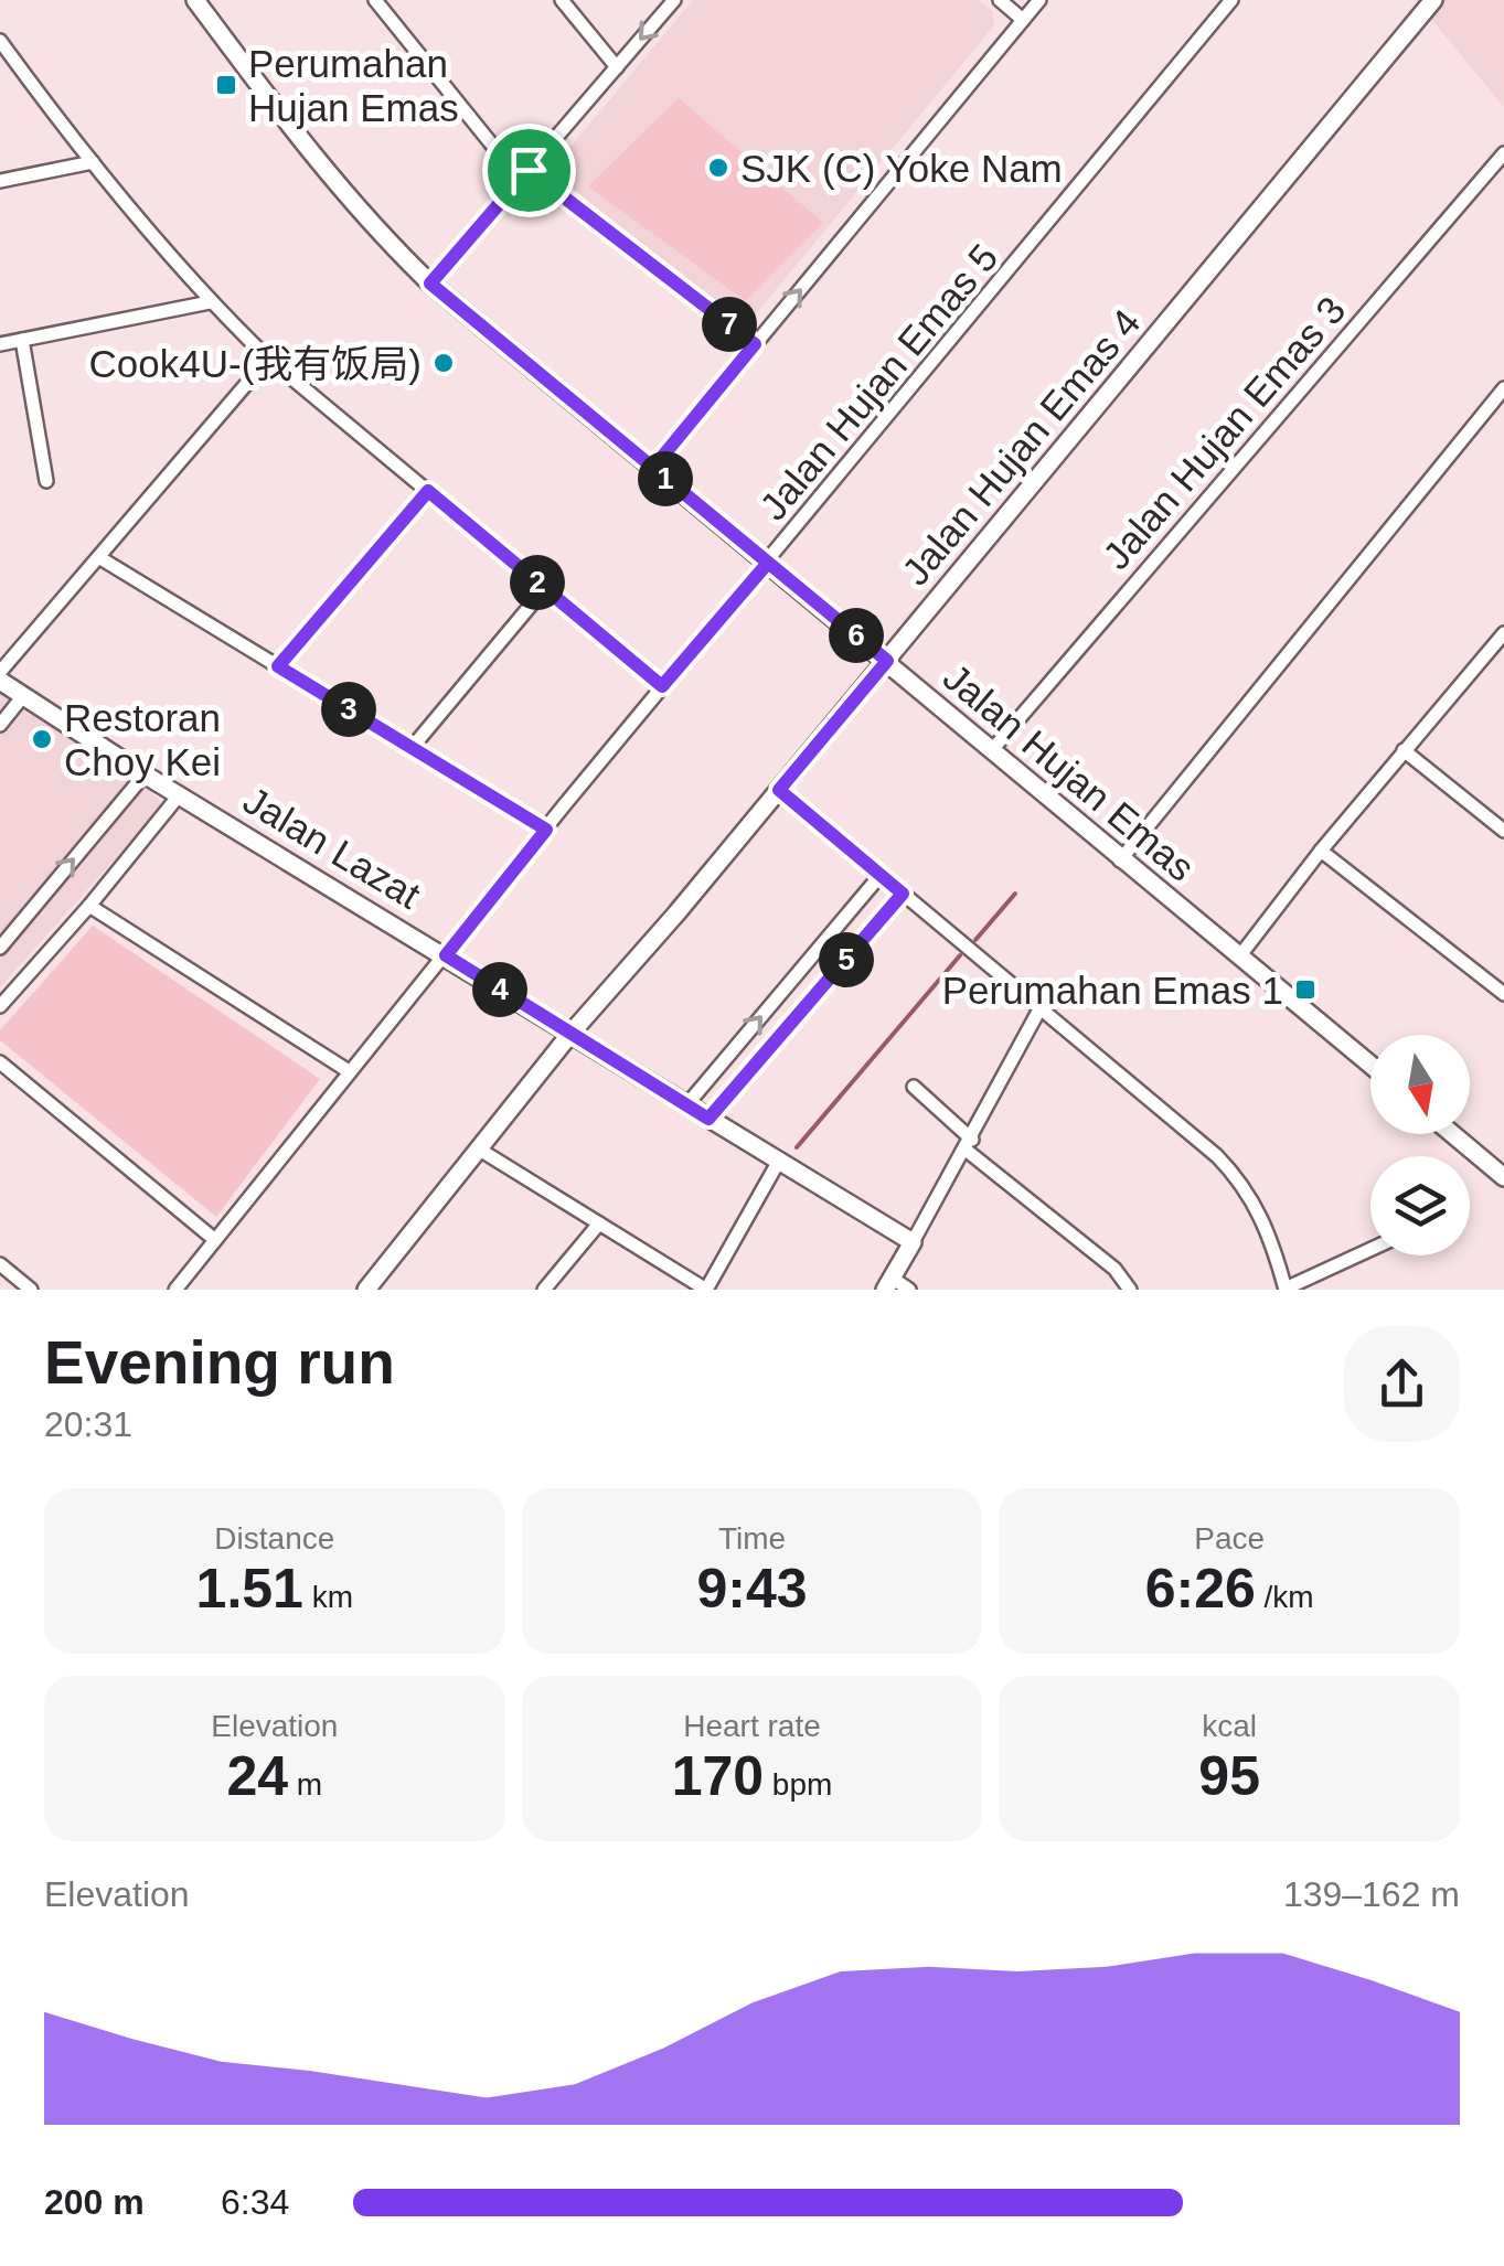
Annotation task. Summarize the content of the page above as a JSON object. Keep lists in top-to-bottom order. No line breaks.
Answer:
{"streets":{"street":["Jalan Hujan Emas 5","Jalan Hujan Emas 3","Jalan Hujan Emas 4","Jalan Hujan Emas","Jalan Lazat"]},"crossings":[["Jalan Hujan Emas 5","Jalan Hujan Emas"],["Jalan Hujan Emas 5","Jalan Lazat"],["Jalan Hujan Emas 3","Jalan Hujan Emas"],["Jalan Hujan Emas 4","Jalan Hujan Emas"],["Jalan Hujan Emas 4","Jalan Lazat"]],"places":{"transit":["Perumahan Hujan Emas","Perumahan Emas 1"],"other":["SJK (C) Yoke Nam","Cook4U-(我有饭局)","Restoran Choy Kei"]},"north":"bottom","page":{"pins":["7","1","2","6","3","5","4"],"heading":["Evening run","20:31"],"stats":[["Distance","1.51 km"],["Time","9:43"],["Pace","6:26 /km"],["Elevation","24 m"],["Heart rate","170 bpm"],["kcal","95"]],"chart":["Elevation","139–162 m"],"list":[{"name":"200 m","note":"6:34"}]}}
